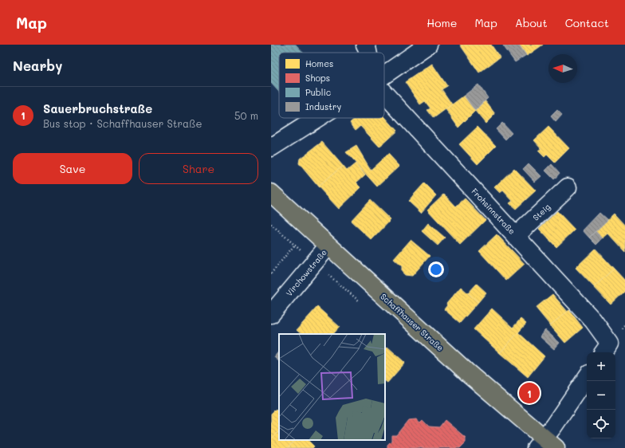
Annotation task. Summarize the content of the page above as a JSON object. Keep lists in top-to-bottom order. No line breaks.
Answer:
{"streets":{"main road":["Schaffhauser Straße"],"street":["Frohsinnstraße","Steig","Virchowstraße"]},"crossings":[["Frohsinnstraße","Steig"],["Virchowstraße","Schaffhauser Straße"]],"legend":["Homes","Shops","Public","Industry"],"north":"left","page":{"header":"Map","nav":["Home","Map","About","Contact"],"heading":"Nearby","list":[{"mark":"1","name":"Sauerbruchstraße","note":"Bus stop · Schaffhauser Straße","value":"50 m"}],"buttons":["Save","Share"],"map_buttons":["+","−"],"pins":"1"}}
